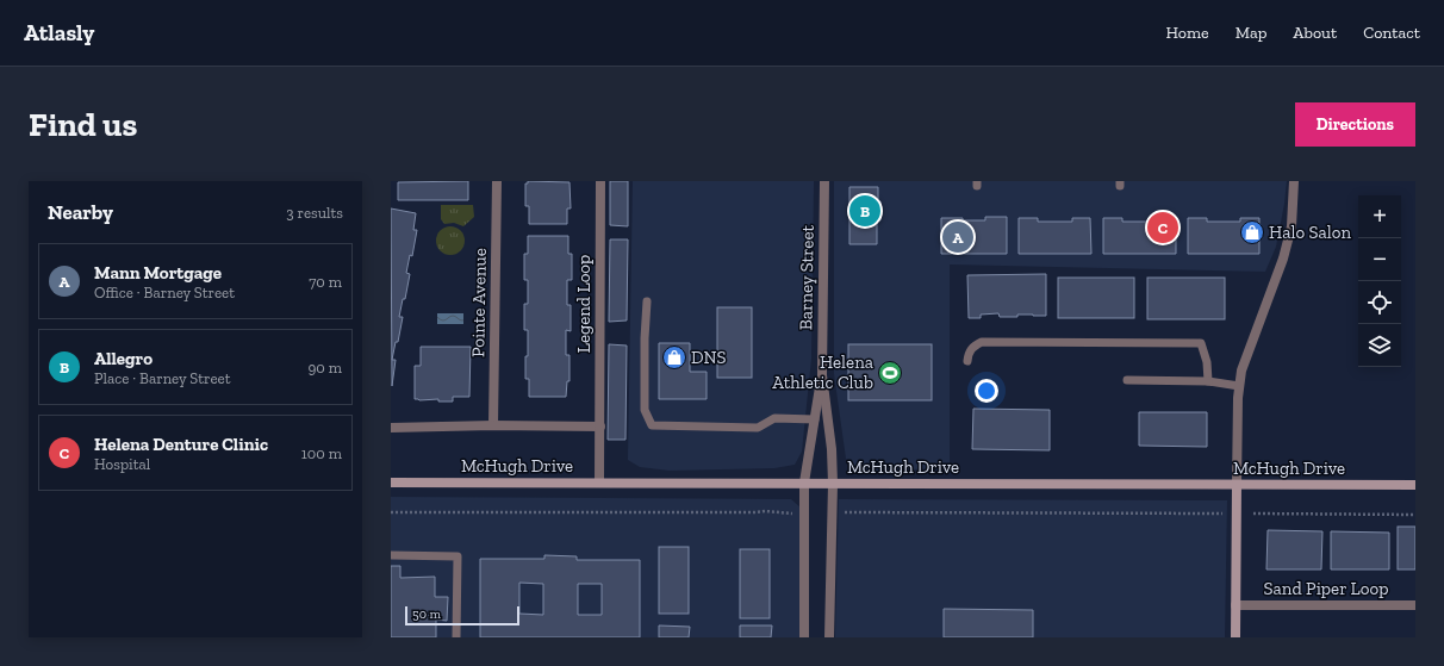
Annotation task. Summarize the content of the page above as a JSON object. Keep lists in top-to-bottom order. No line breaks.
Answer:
{"streets":{"street":["Barney Street","Pointe Avenue","Legend Loop","McHugh Drive","Sand Piper Loop"]},"crossings":[["Legend Loop","McHugh Drive"]],"places":{"shop":["Halo Salon","DNS"],"sports":["Helena Athletic Club"]},"scale_bar":"50 m","page":{"header":"Atlasly","nav":["Home","Map","About","Contact"],"buttons":"Directions","title":"Find us","heading":["Nearby","3 results"],"pins":["B","C","A"],"map_buttons":["+","−"],"list":[{"mark":"A","name":"Mann Mortgage","note":"Office · Barney Street","value":"70 m"},{"mark":"B","name":"Allegro","note":"Place · Barney Street","value":"90 m"},{"mark":"C","name":"Helena Denture Clinic","note":"Hospital","value":"100 m"}],"scale":"50 m"}}
